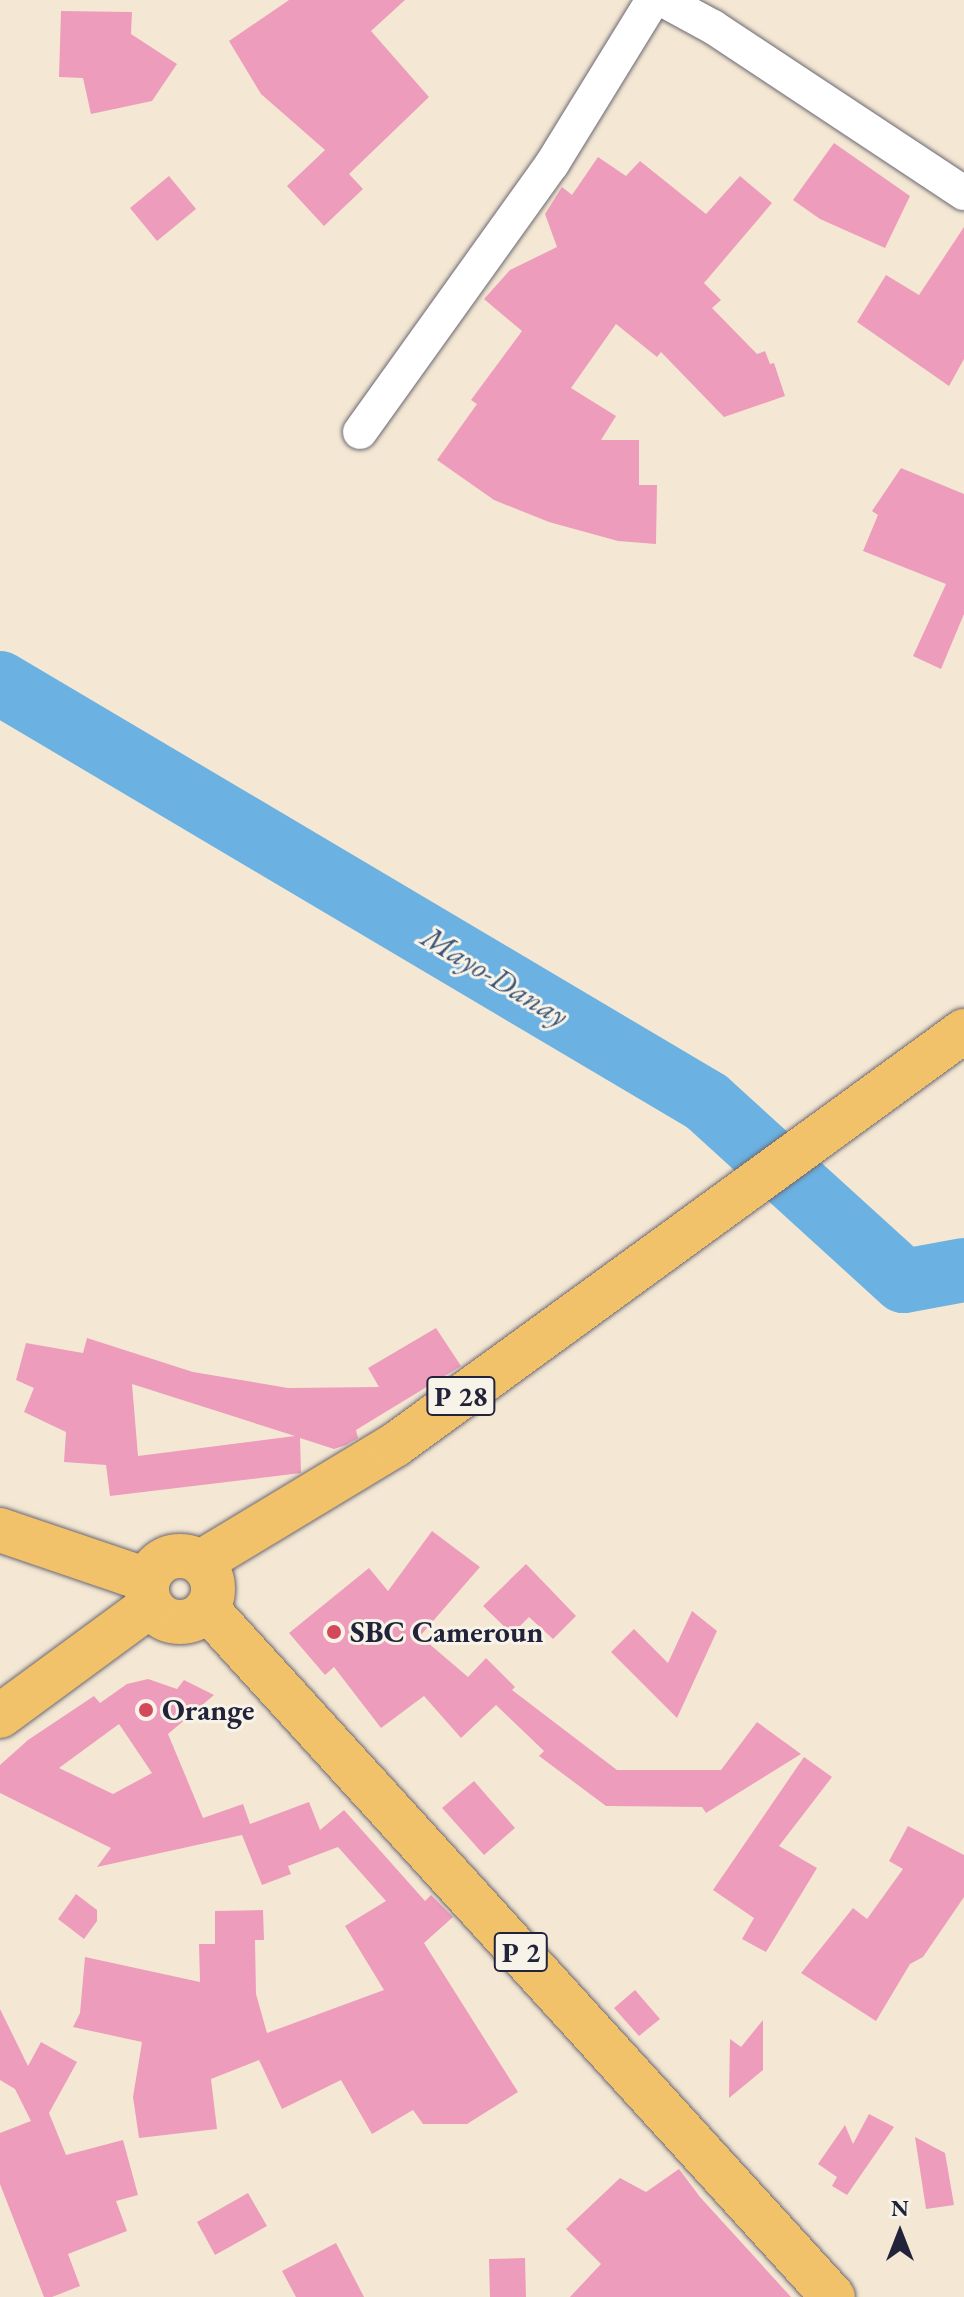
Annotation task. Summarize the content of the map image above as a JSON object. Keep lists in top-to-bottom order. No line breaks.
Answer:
{"streets":{"main road":["P 28","P 2"]},"crossings":[["P 28","P 2"]],"water":["Mayo-Danay"],"places":["SBC Cameroun","Orange"],"north":"top"}
